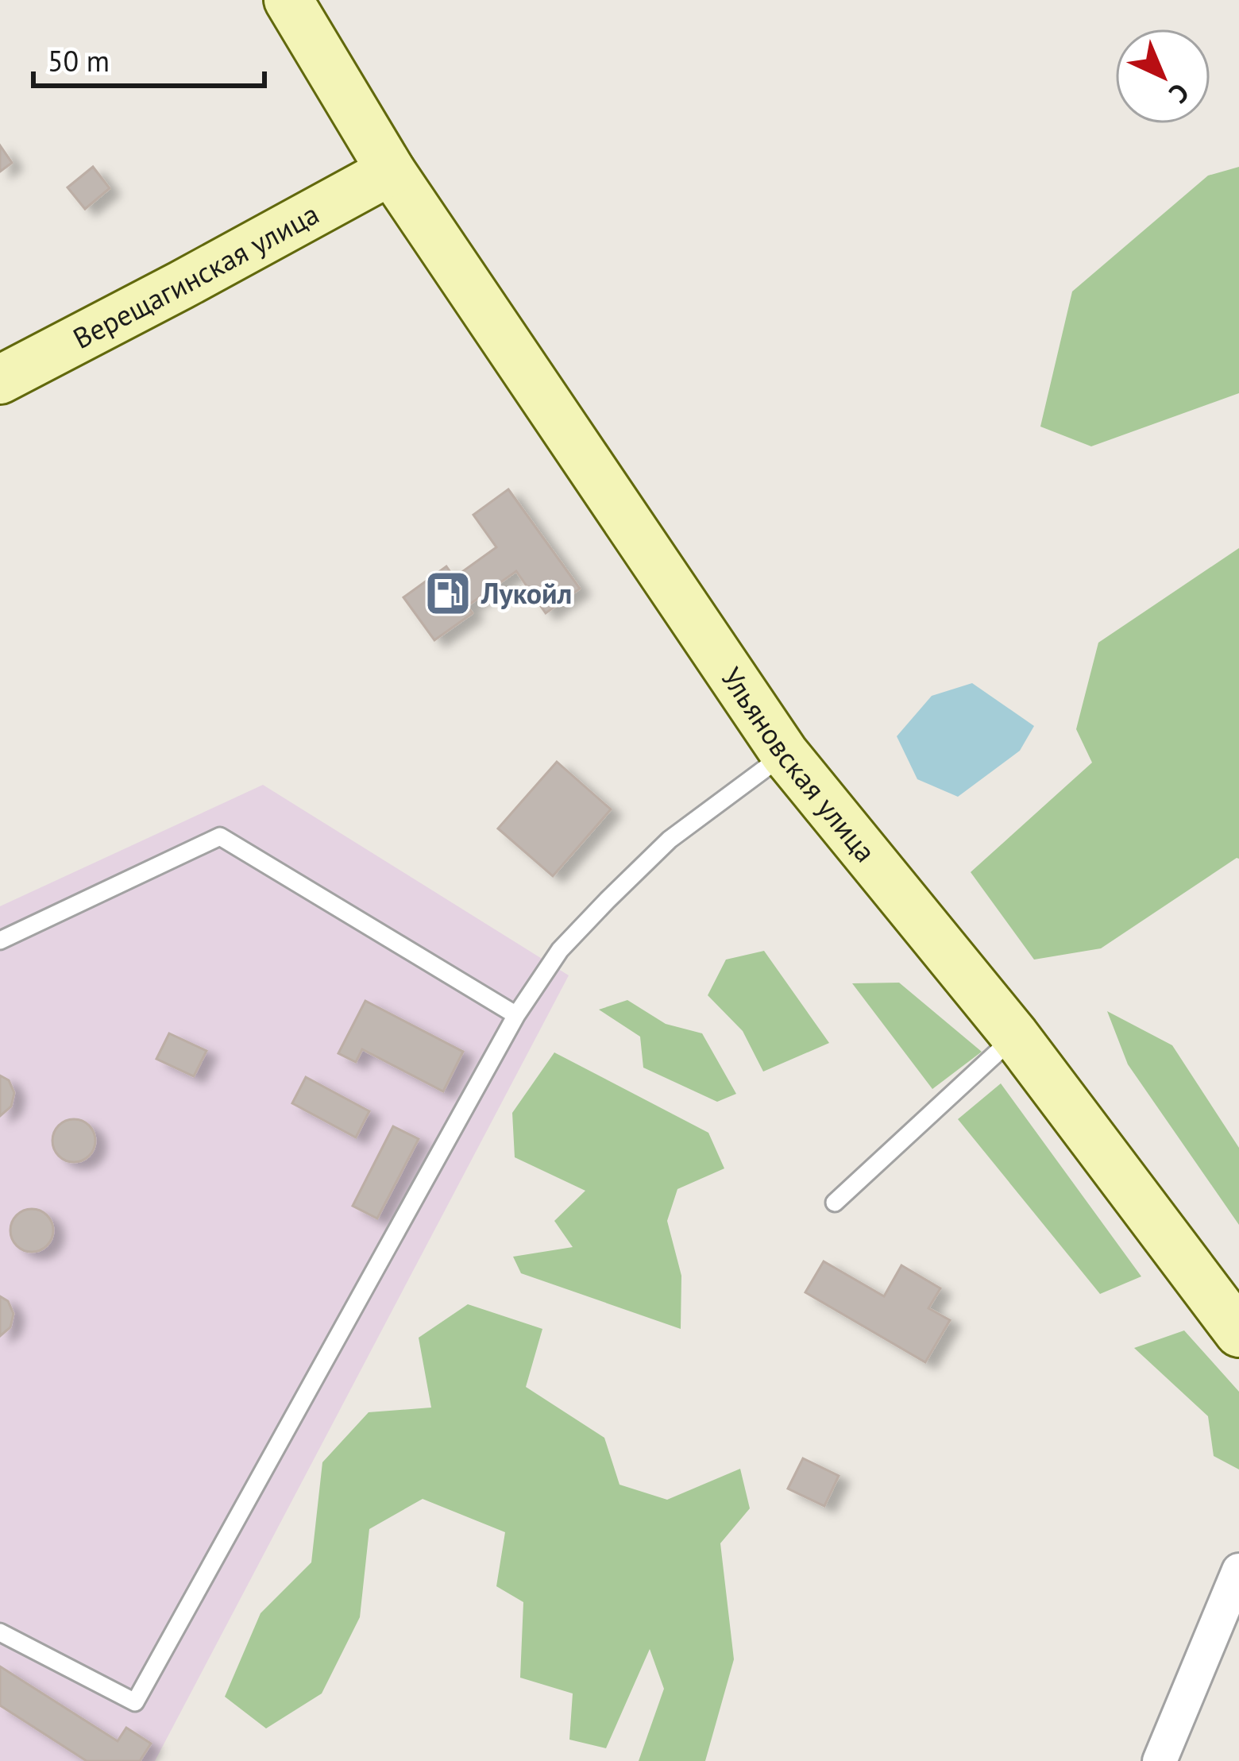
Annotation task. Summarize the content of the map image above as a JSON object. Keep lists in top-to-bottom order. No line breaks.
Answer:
{"streets":{"main road":["Верещагинская улица","Ульяновская улица"]},"crossings":[["Верещагинская улица","Ульяновская улица"]],"places":{"fuel station":["Лукойл"]},"scale_bar":"50 m","north":"bottom right"}
